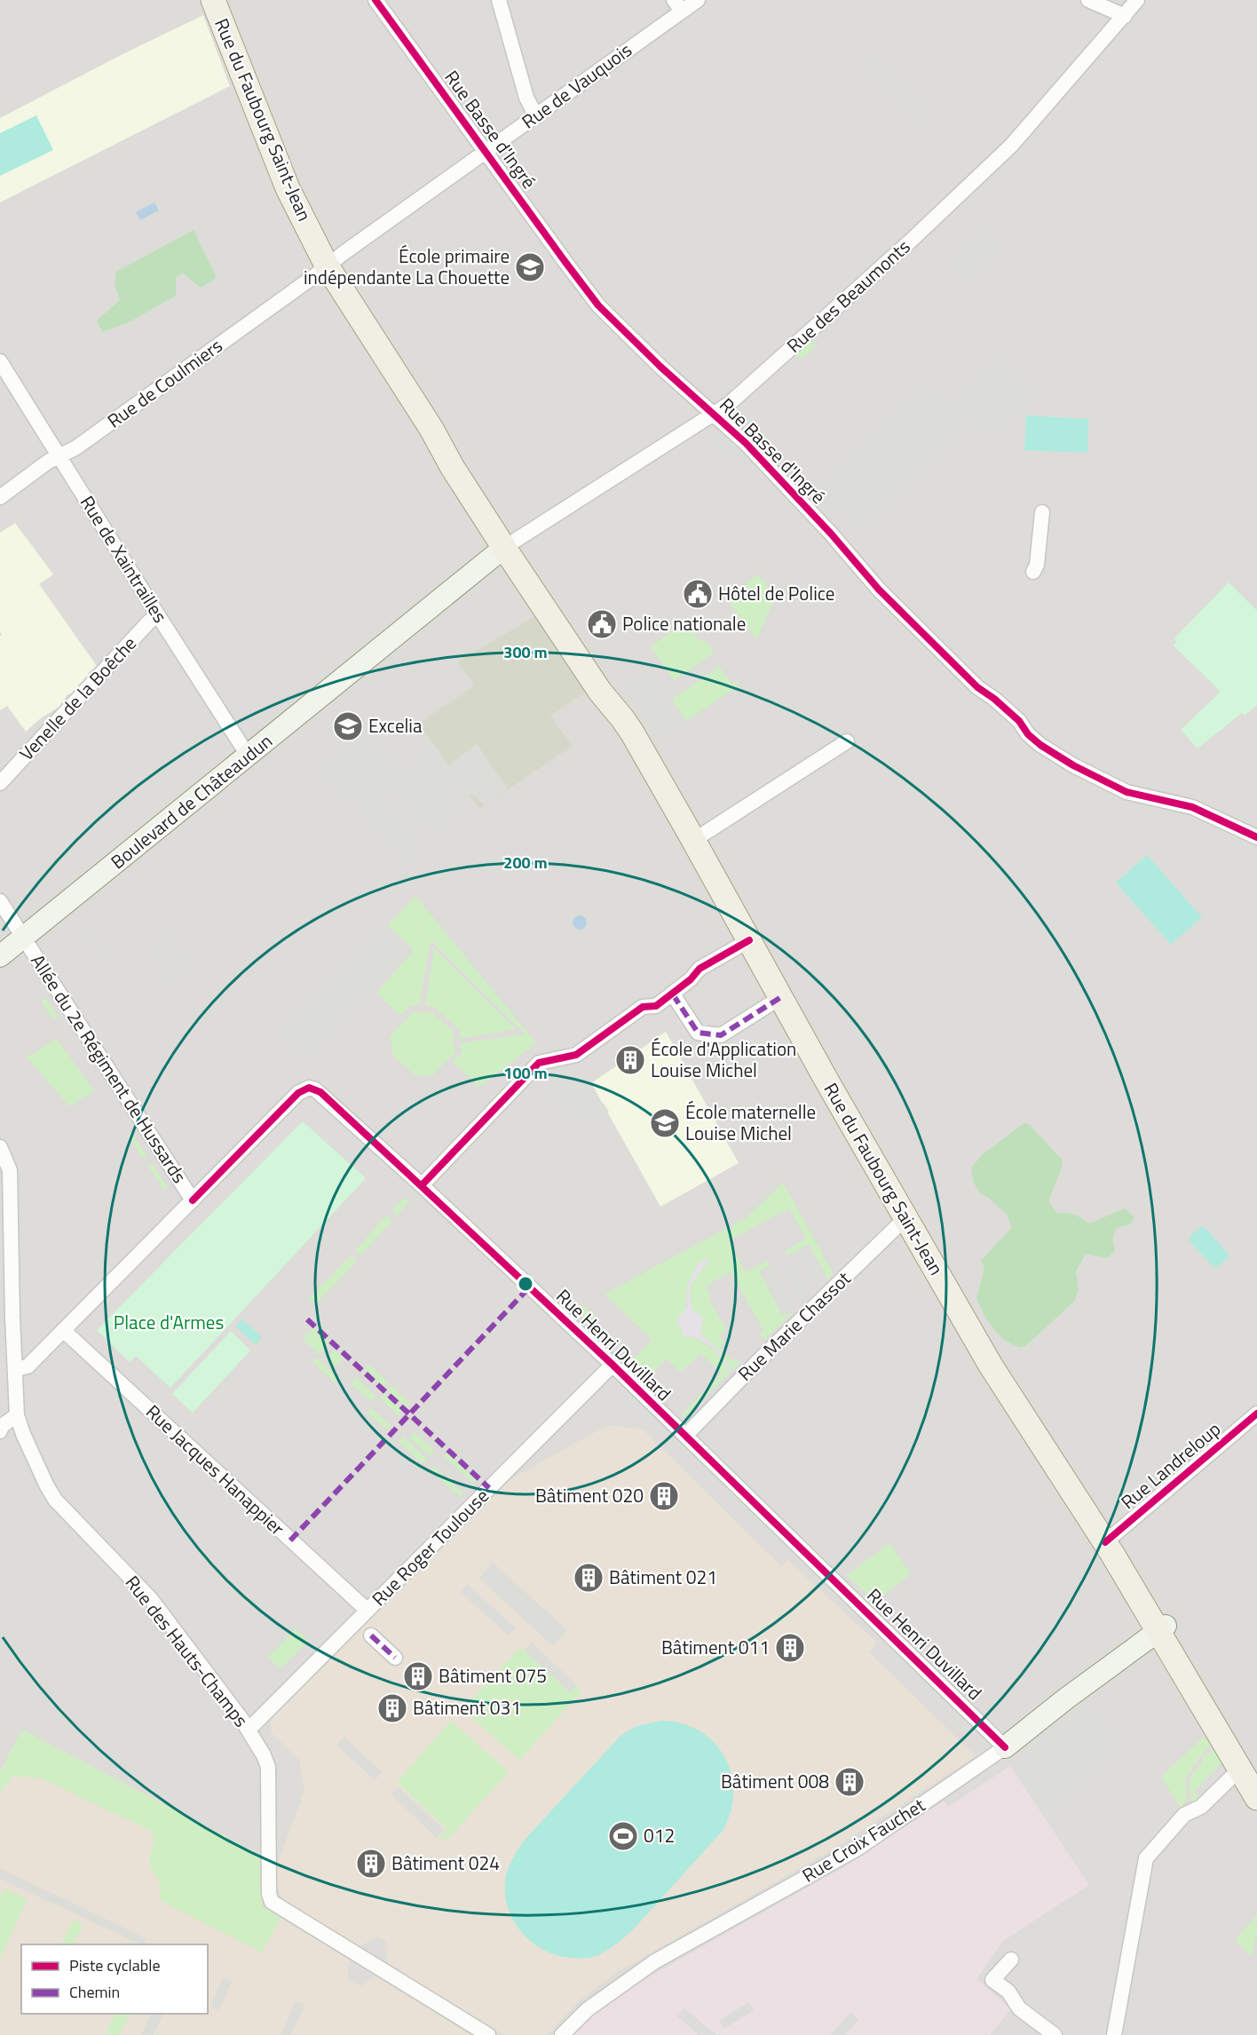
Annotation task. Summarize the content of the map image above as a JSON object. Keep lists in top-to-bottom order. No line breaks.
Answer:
{"streets":{"main road":["Rue du Faubourg Saint-Jean","Boulevard de Châteaudun","Rue Croix Fauchet"],"street":["Rue de Vauquois","Rue Basse d'Ingré","Rue des Beaumonts","Rue de Coulmiers","Rue de Xaintrailles","Venelle de la Boêche","Allée du 2e Régiment de Hussards","Rue Marie Chassot","Rue Henri Duvillard","Rue Landreloup","Rue Jacques Hanappier","Rue Roger Toulouse","Rue des Hauts-Champs"]},"crossings":[["Rue de Vauquois","Rue du Faubourg Saint-Jean"],["Rue de Vauquois","Rue Basse d'Ingré"],["Rue de Vauquois","Rue de Coulmiers"],["Rue du Faubourg Saint-Jean","Rue des Beaumonts"],["Rue du Faubourg Saint-Jean","Rue de Coulmiers"],["Rue du Faubourg Saint-Jean","Boulevard de Châteaudun"],["Rue du Faubourg Saint-Jean","Rue Marie Chassot"],["Rue du Faubourg Saint-Jean","Rue Landreloup"],["Rue du Faubourg Saint-Jean","Rue Croix Fauchet"],["Rue Basse d'Ingré","Rue des Beaumonts"],["Rue des Beaumonts","Boulevard de Châteaudun"],["Rue de Coulmiers","Rue de Xaintrailles"],["Rue de Xaintrailles","Venelle de la Boêche"],["Rue de Xaintrailles","Boulevard de Châteaudun"],["Boulevard de Châteaudun","Allée du 2e Régiment de Hussards"],["Allée du 2e Régiment de Hussards","Rue Henri Duvillard"],["Rue Marie Chassot","Rue Henri Duvillard"],["Rue Henri Duvillard","Rue Roger Toulouse"],["Rue Henri Duvillard","Rue Croix Fauchet"],["Rue Jacques Hanappier","Rue Roger Toulouse"],["Rue Roger Toulouse","Rue des Hauts-Champs"]],"parks":["Place d'Armes"],"places":{"school or university":["École primaire indépendante La Chouette","Excelia","École maternelle Louise Michel"],"public building":["Hôtel de Police","Police nationale"],"building":["École d'Application Louise Michel","Bâtiment 020","Bâtiment 021","Bâtiment 011","Bâtiment 075","Bâtiment 031","Bâtiment 008","Bâtiment 024"],"sports":["012"]},"legend":["Piste cyclable","Chemin"],"rings":["300 m","200 m","100 m"]}
